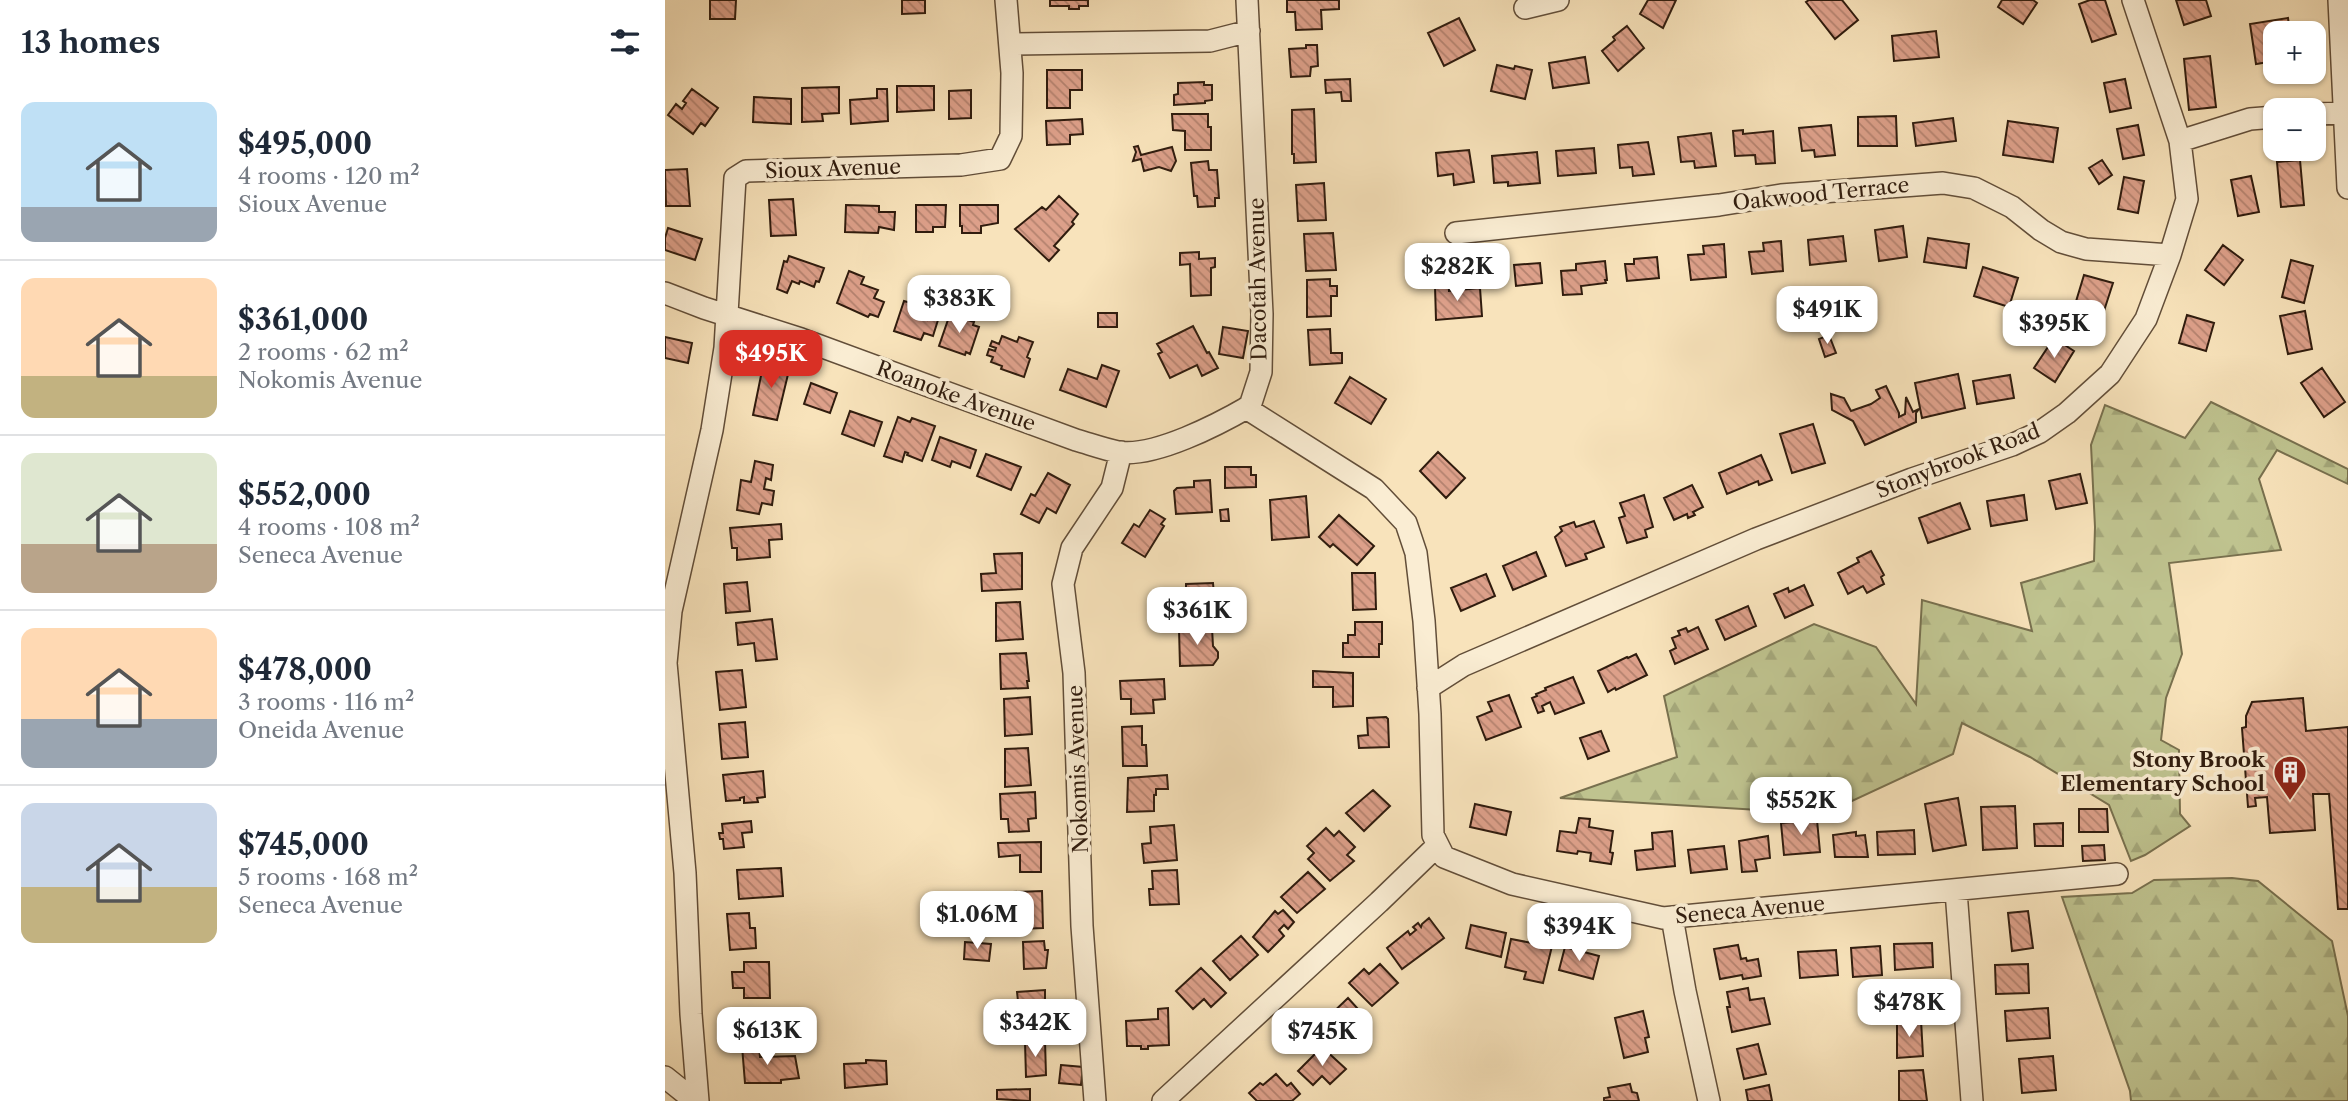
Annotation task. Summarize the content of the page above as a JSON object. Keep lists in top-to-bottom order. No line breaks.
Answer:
{"streets":{"street":["Sioux Avenue","Oakwood Terrace","Dacotah Avenue","Roanoke Avenue","Stonybrook Road","Nokomis Avenue","Seneca Avenue"]},"crossings":[["Sioux Avenue","Roanoke Avenue"],["Oakwood Terrace","Stonybrook Road"],["Dacotah Avenue","Roanoke Avenue"],["Roanoke Avenue","Nokomis Avenue"]],"places":{"building":["Stony Brook Elementary School"]},"page":{"heading":"13 homes","map_buttons":["+","−"],"list":[{"name":"$495,000","note":"4 rooms · 120 m² · Sioux Avenue"},{"name":"$361,000","note":"2 rooms · 62 m² · Nokomis Avenue"},{"name":"$552,000","note":"4 rooms · 108 m² · Seneca Avenue"},{"name":"$478,000","note":"3 rooms · 116 m² · Oneida Avenue"},{"name":"$745,000","note":"5 rooms · 168 m² · Seneca Avenue"}],"price":["$282K","$383K","$491K","$395K","$495K","$361K","$552K","$1.06M","$394K","$478K","$342K","$613K","$745K"]}}
